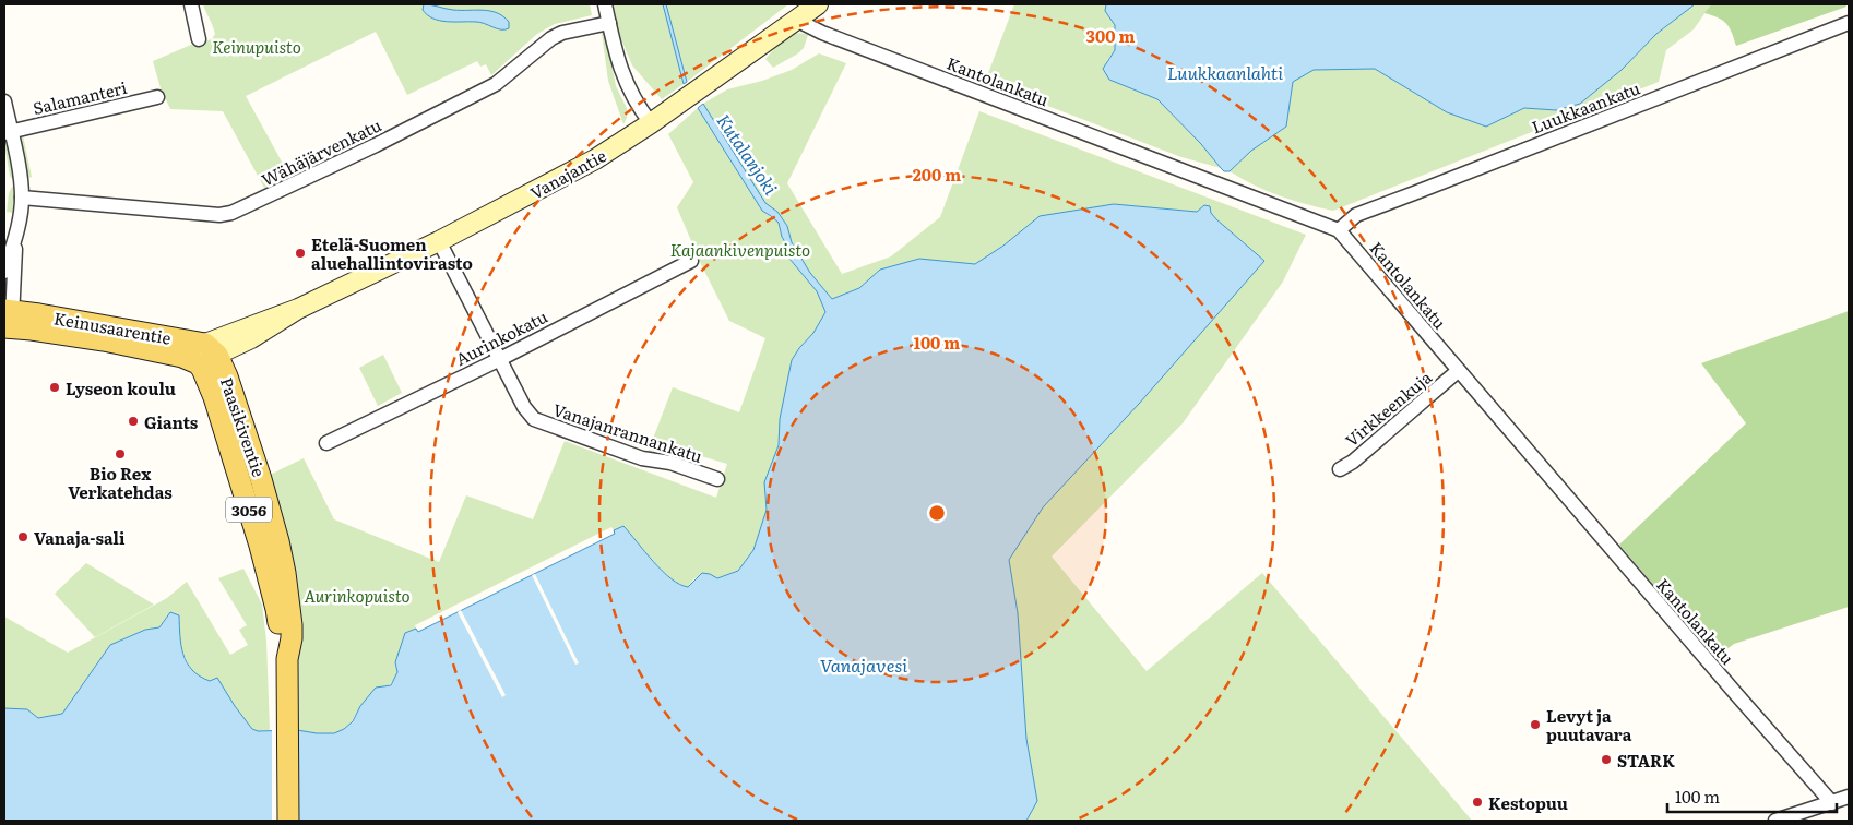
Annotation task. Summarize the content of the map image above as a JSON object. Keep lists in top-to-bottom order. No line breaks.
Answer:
{"streets":{"main road":["Keinusaarentie","Paasikiventie","3056"],"street":["Kantolankatu","Salamanteri","Luukkaankatu","Wähäjärvenkatu","Vanajantie","Aurinkokatu","Virkkeenkuja","Vanajanrannankatu"]},"crossings":[["Kantolankatu","Luukkaankatu"],["Kantolankatu","Vanajantie"],["Kantolankatu","Virkkeenkuja"],["Vanajantie","Keinusaarentie"],["Vanajantie","Paasikiventie"],["Vanajantie","Vanajanrannankatu"],["Keinusaarentie","Paasikiventie"],["Aurinkokatu","Vanajanrannankatu"]],"water":["Luukkaanlahti","Kutalanjoki","Vanajavesi"],"parks":["Keinupuisto","Kajaankivenpuisto","Aurinkopuisto"],"places":["Etelä-Suomen aluehallintovirasto","Lyseon koulu","Giants","Bio Rex Verkatehdas","Vanaja-sali","Levyt ja puutavara","STARK","Kestopuu"],"scale_bar":"100 m","rings":["300 m","200 m","100 m"]}
